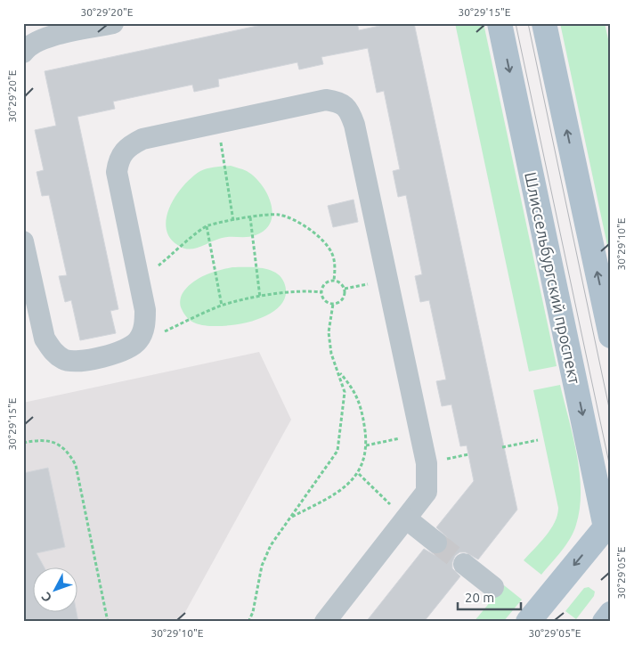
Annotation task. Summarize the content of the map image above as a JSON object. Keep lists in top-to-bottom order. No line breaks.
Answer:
{"streets":{"main road":["Шлиссельбургский проспект"]},"scale_bar":"20 m","north":"bottom left","coordinates":["30°29'20\"E","30°29'15\"E","30°29'10\"E","30°29'05\"E"]}
